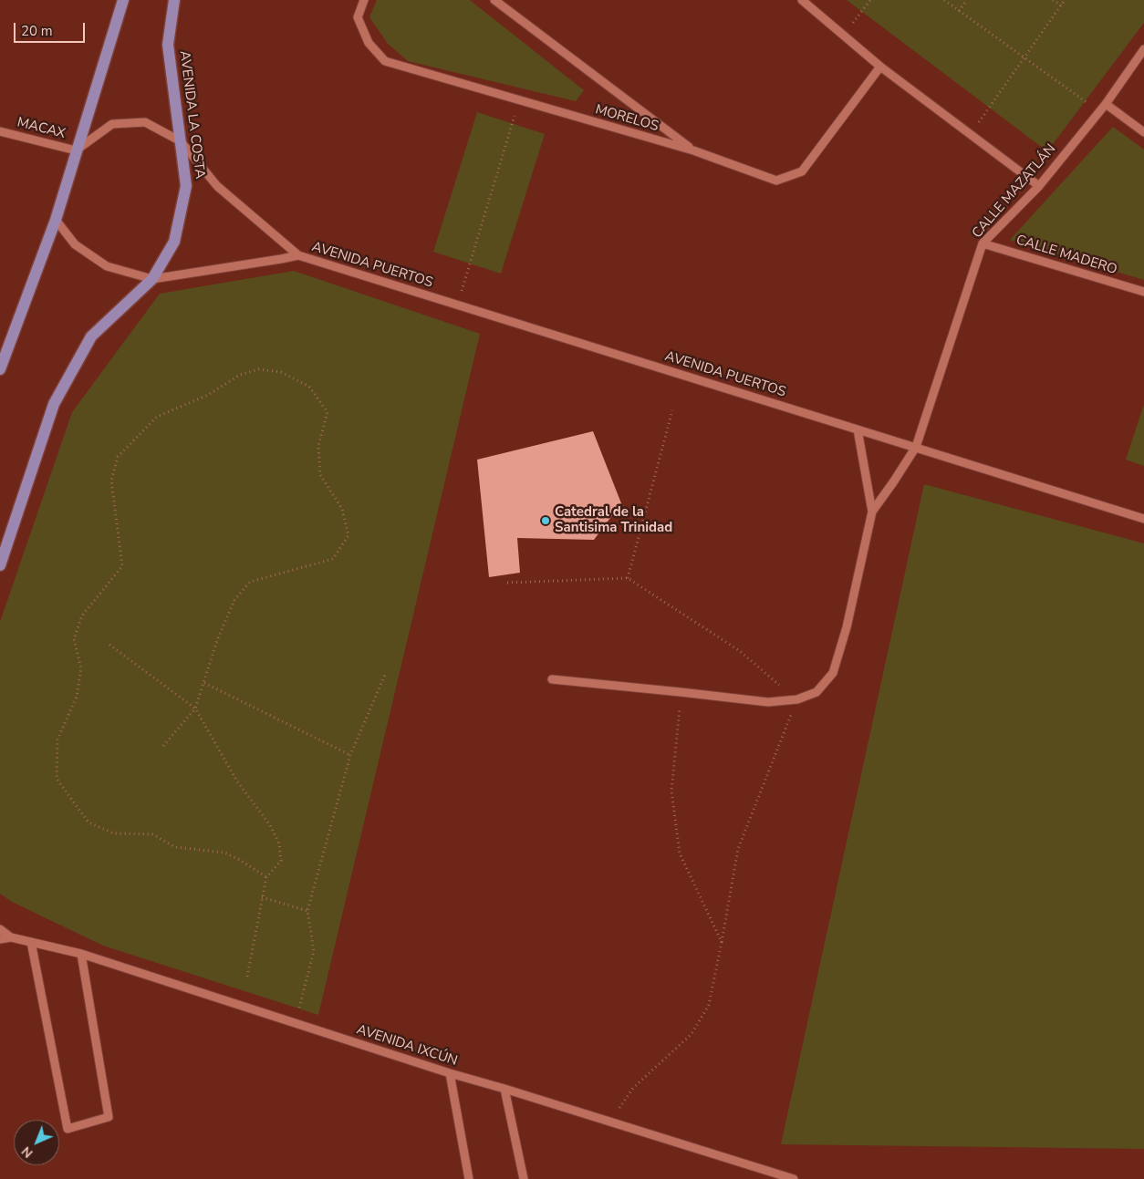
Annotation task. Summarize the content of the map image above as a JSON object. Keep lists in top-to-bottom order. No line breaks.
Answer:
{"streets":{"main road":["AVENIDA LA COSTA"],"street":["MORELOS","MACAX","CALLE MAZATLÁN","CALLE MADERO","AVENIDA PUERTOS","AVENIDA IXCÚN"]},"crossings":[["AVENIDA LA COSTA","MACAX"],["AVENIDA LA COSTA","AVENIDA PUERTOS"],["MACAX","AVENIDA PUERTOS"],["CALLE MAZATLÁN","CALLE MADERO"],["CALLE MAZATLÁN","AVENIDA PUERTOS"]],"places":["Catedral de la Santisima Trinidad"],"scale_bar":"20 m","north":"bottom left"}
